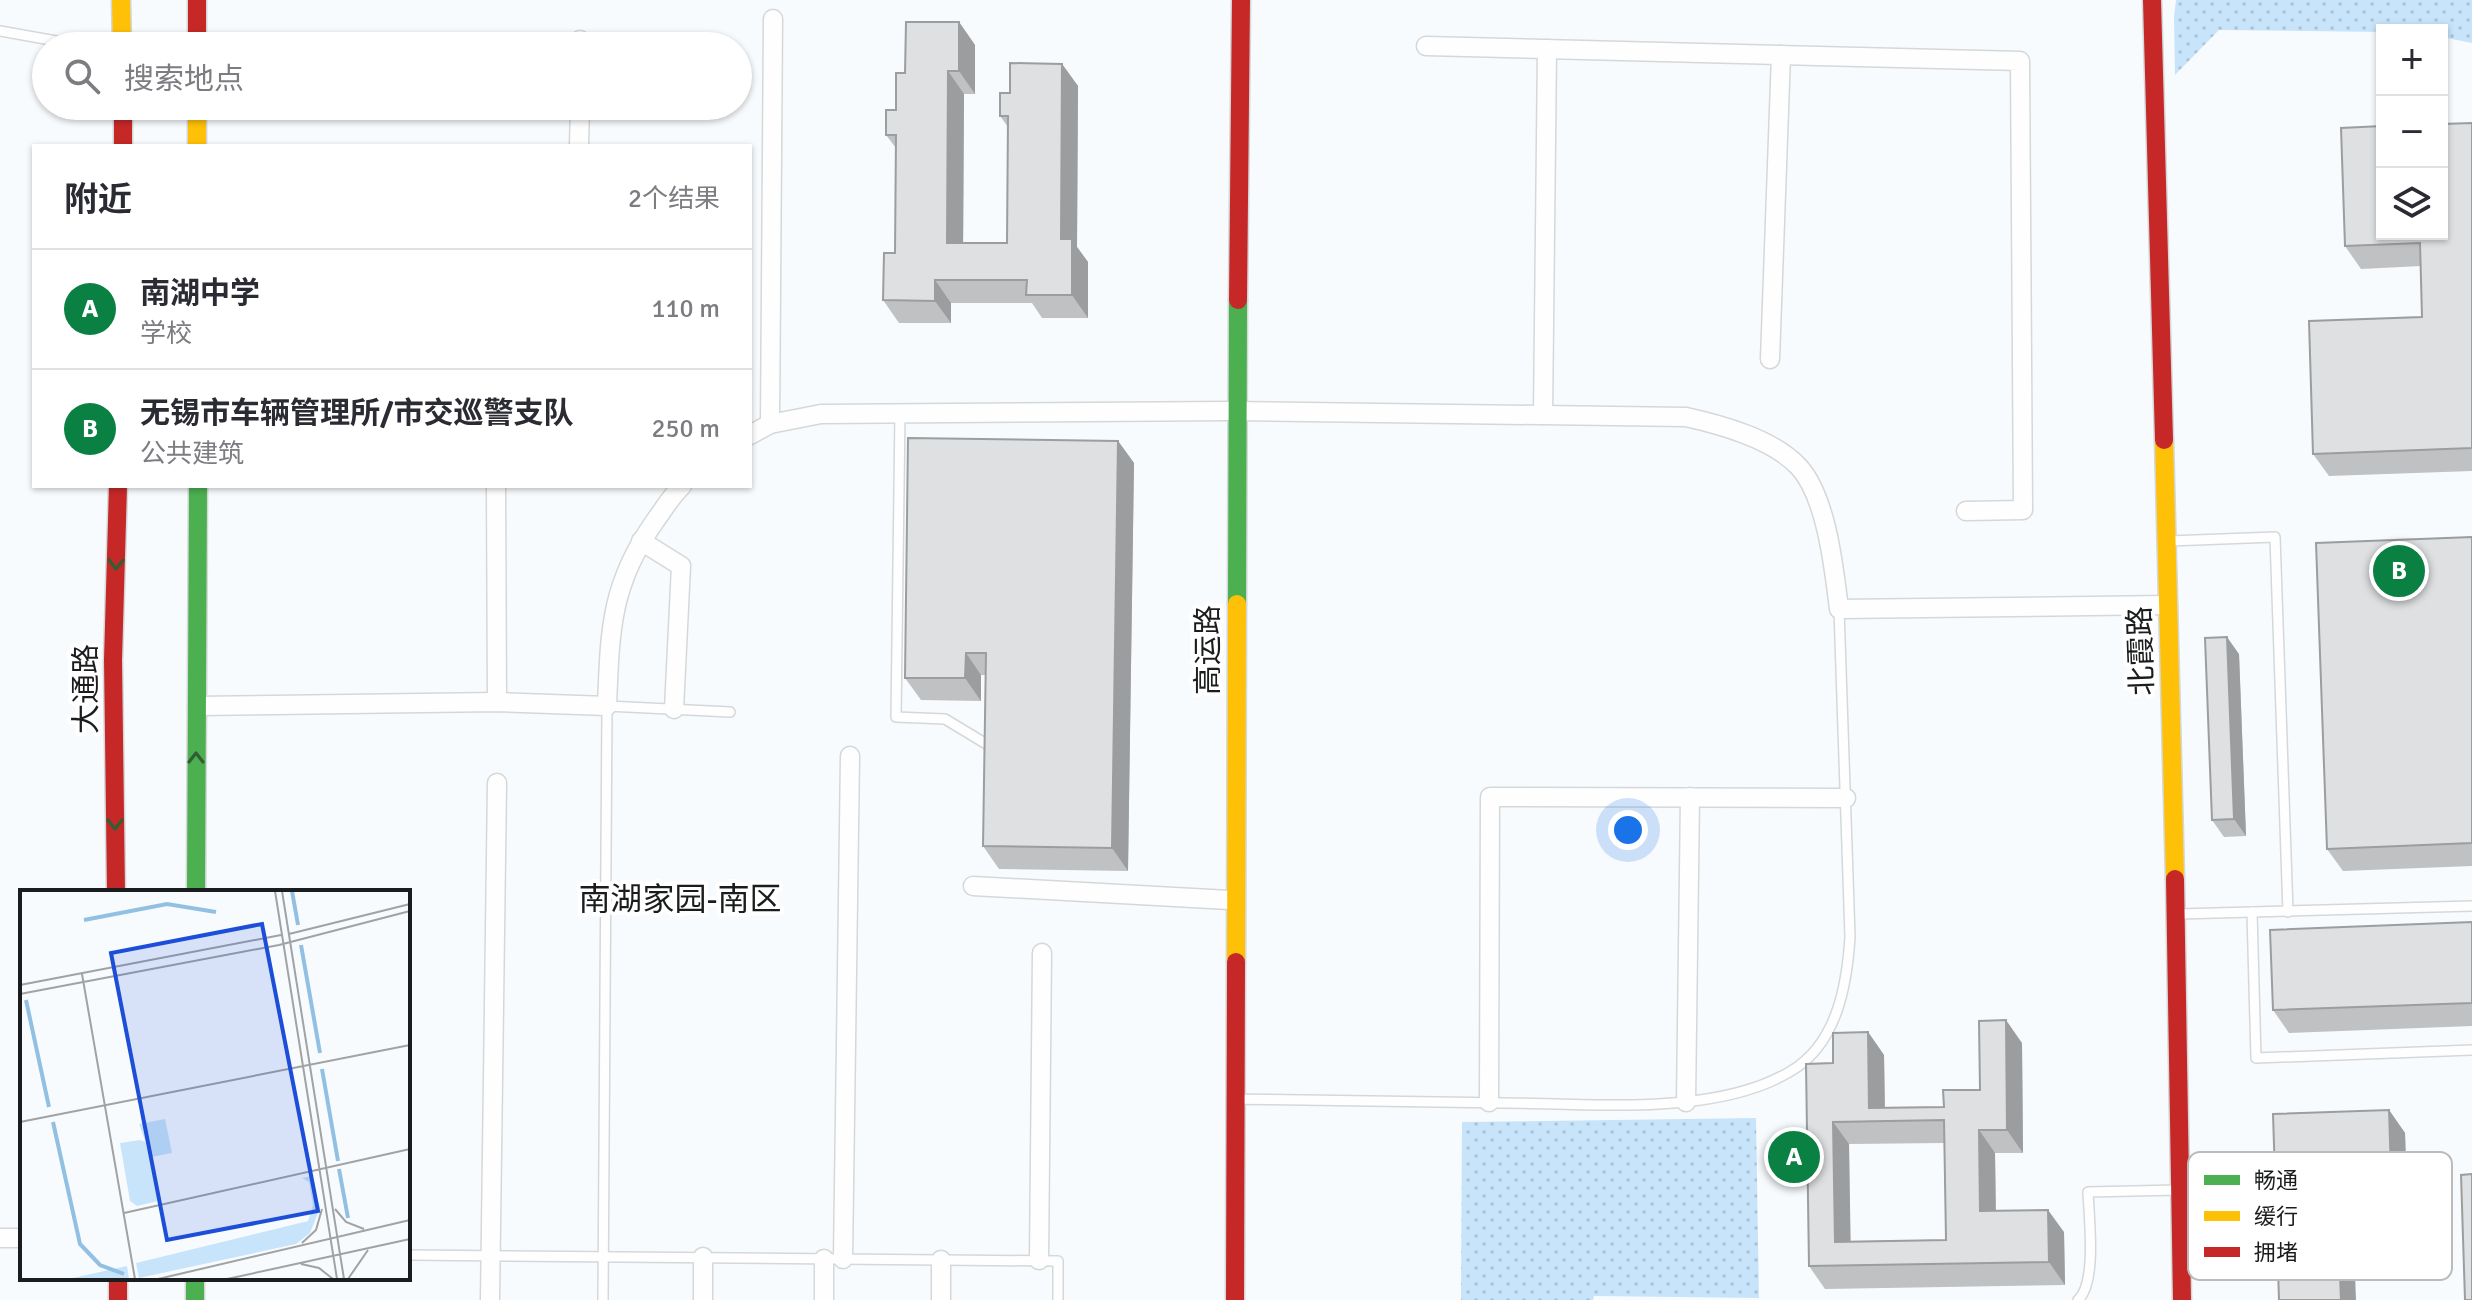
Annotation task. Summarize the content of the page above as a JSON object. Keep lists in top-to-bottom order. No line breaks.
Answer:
{"streets":{"street":["高运路","北霞路","大通路"]},"districts":["南湖家园-南区"],"legend":["畅通","缓行","拥堵"],"page":{"map_buttons":["+","−"],"search":"搜索地点","heading":["附近","2个结果"],"list":[{"mark":"A","name":"南湖中学","note":"学校","value":"110 m"},{"mark":"B","name":"无锡市车辆管理所/市交巡警支队","note":"公共建筑","value":"250 m"}],"pins":["B","A"]}}
